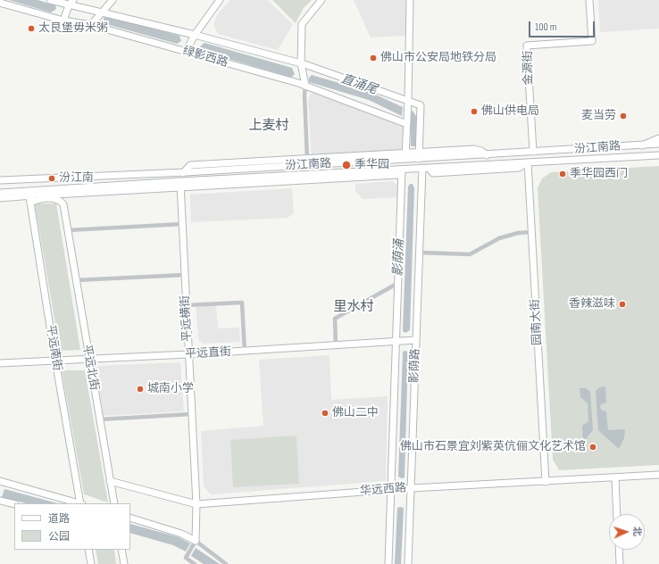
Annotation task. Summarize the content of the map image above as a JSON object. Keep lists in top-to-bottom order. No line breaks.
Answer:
{"streets":{"street":["绿影西路","金源街","汾江南路","平远横街","园南大街","平远南街","平远直街","影荫路","平远北街","华远西路"]},"crossings":[["金源街","汾江南路"],["汾江南路","平远横街"],["汾江南路","园南大街"],["汾江南路","影荫路"],["平远横街","平远直街"],["平远横街","华远西路"],["园南大街","华远西路"],["平远南街","平远直街"],["平远直街","影荫路"],["平远直街","平远北街"],["影荫路","华远西路"],["平远北街","华远西路"]],"districts":["上麦村","里水村"],"water":["直涌尾","影荫涌"],"places":["太艮堡毋米粥","佛山市公安局地铁分局","佛山供电局","麦当劳","季华园","季华园西门","汾江南","香辣滋味","城南小学","佛山二中","佛山市石景宜刘紫英伉俪文化艺术馆"],"legend":["道路","公园"],"scale_bar":"100 m","north":"right"}
